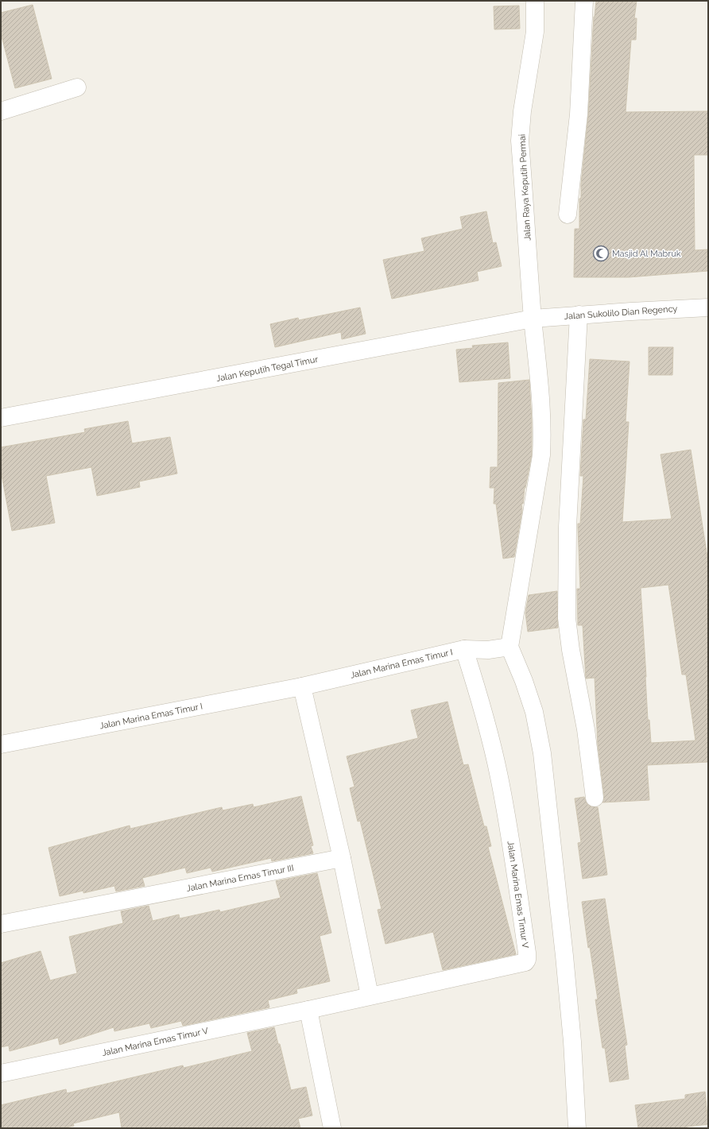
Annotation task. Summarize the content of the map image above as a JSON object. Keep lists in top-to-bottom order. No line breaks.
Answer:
{"streets":{"street":["Jalan Raya Keputih Permai","Jalan Sukolilo Dian Regency","Jalan Keputih Tegal Timur","Jalan Marina Emas Timur I","Jalan Marina Emas Timur III","Jalan Marina Emas Timur V"]},"crossings":[["Jalan Raya Keputih Permai","Jalan Sukolilo Dian Regency"],["Jalan Raya Keputih Permai","Jalan Keputih Tegal Timur"],["Jalan Raya Keputih Permai","Jalan Marina Emas Timur I"],["Jalan Sukolilo Dian Regency","Jalan Keputih Tegal Timur"],["Jalan Marina Emas Timur I","Jalan Marina Emas Timur V"]],"places":{"mosque":["Masjid Al Mabruk"]}}
